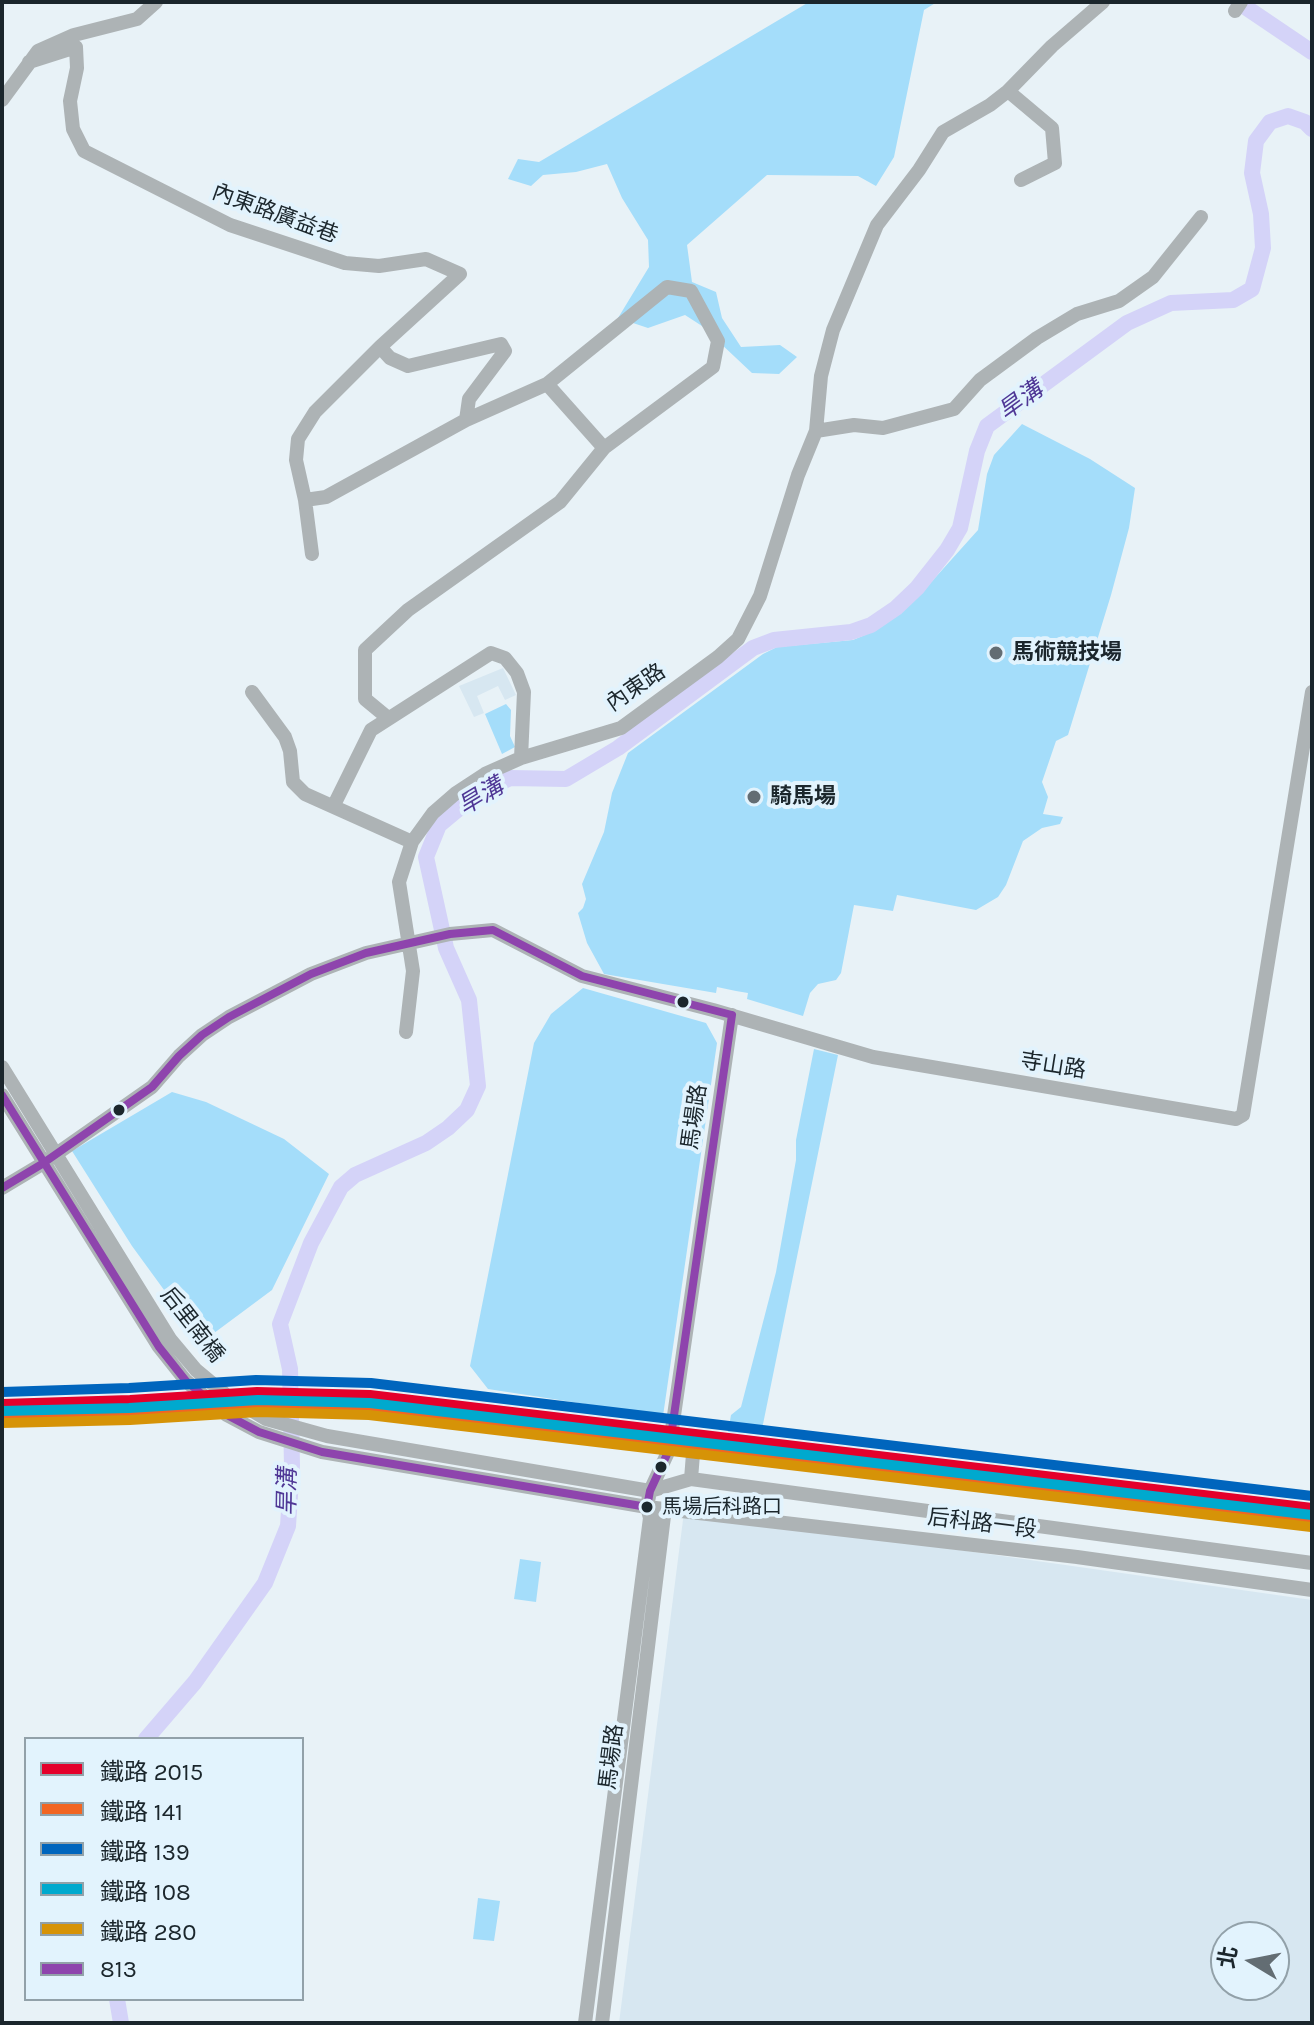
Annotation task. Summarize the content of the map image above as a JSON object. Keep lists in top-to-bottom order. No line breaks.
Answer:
{"streets":{"street":["內東路廣益巷","內東路","寺山路","馬場路","后里南橋","后科路一段"]},"crossings":[["內東路","寺山路"],["寺山路","馬場路"],["馬場路","后里南橋"],["馬場路","后科路一段"],["后里南橋","后科路一段"]],"water":["旱溝"],"places":["馬術競技場","騎馬場","馬場后科路口"],"lines":["transit line 813","rail line 139","rail line 2015","rail line 108","rail line 141","rail line 280"],"legend":["鐵路 2015","鐵路 141","鐵路 139","鐵路 108","鐵路 280","813"],"north":"left"}
